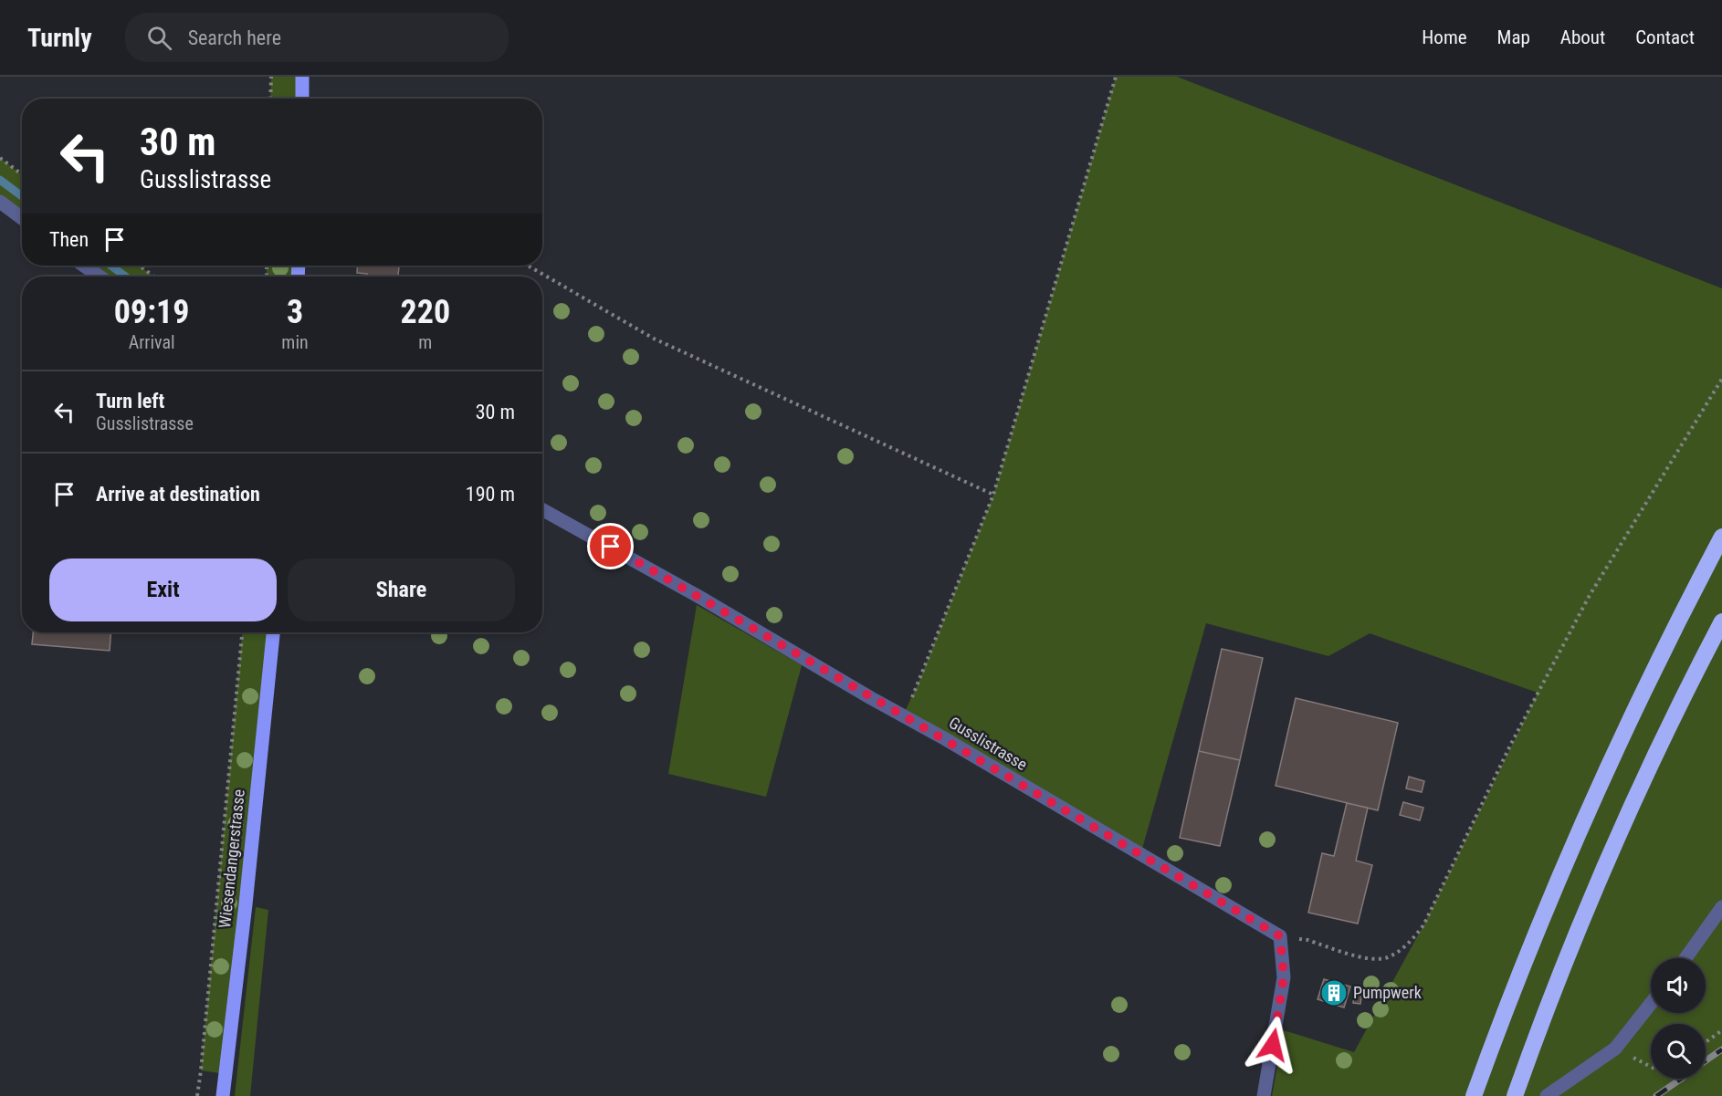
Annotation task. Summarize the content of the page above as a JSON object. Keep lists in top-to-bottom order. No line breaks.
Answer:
{"streets":{"main road":["Wiesendangerstrasse"],"street":["Gusslistrasse"]},"places":{"building":["Pumpwerk"]},"page":{"header":"Turnly","search":"Search here","nav":["Home","Map","About","Contact"],"turn":["30 m","Gusslistrasse"],"then":"Then","eta":["09:19","Arrival","3","min","220","m"],"list":[{"name":"Turn left","note":"Gusslistrasse","value":"30 m"},{"name":"Arrive at destination","value":"190 m"}],"buttons":["Exit","Share"]}}
